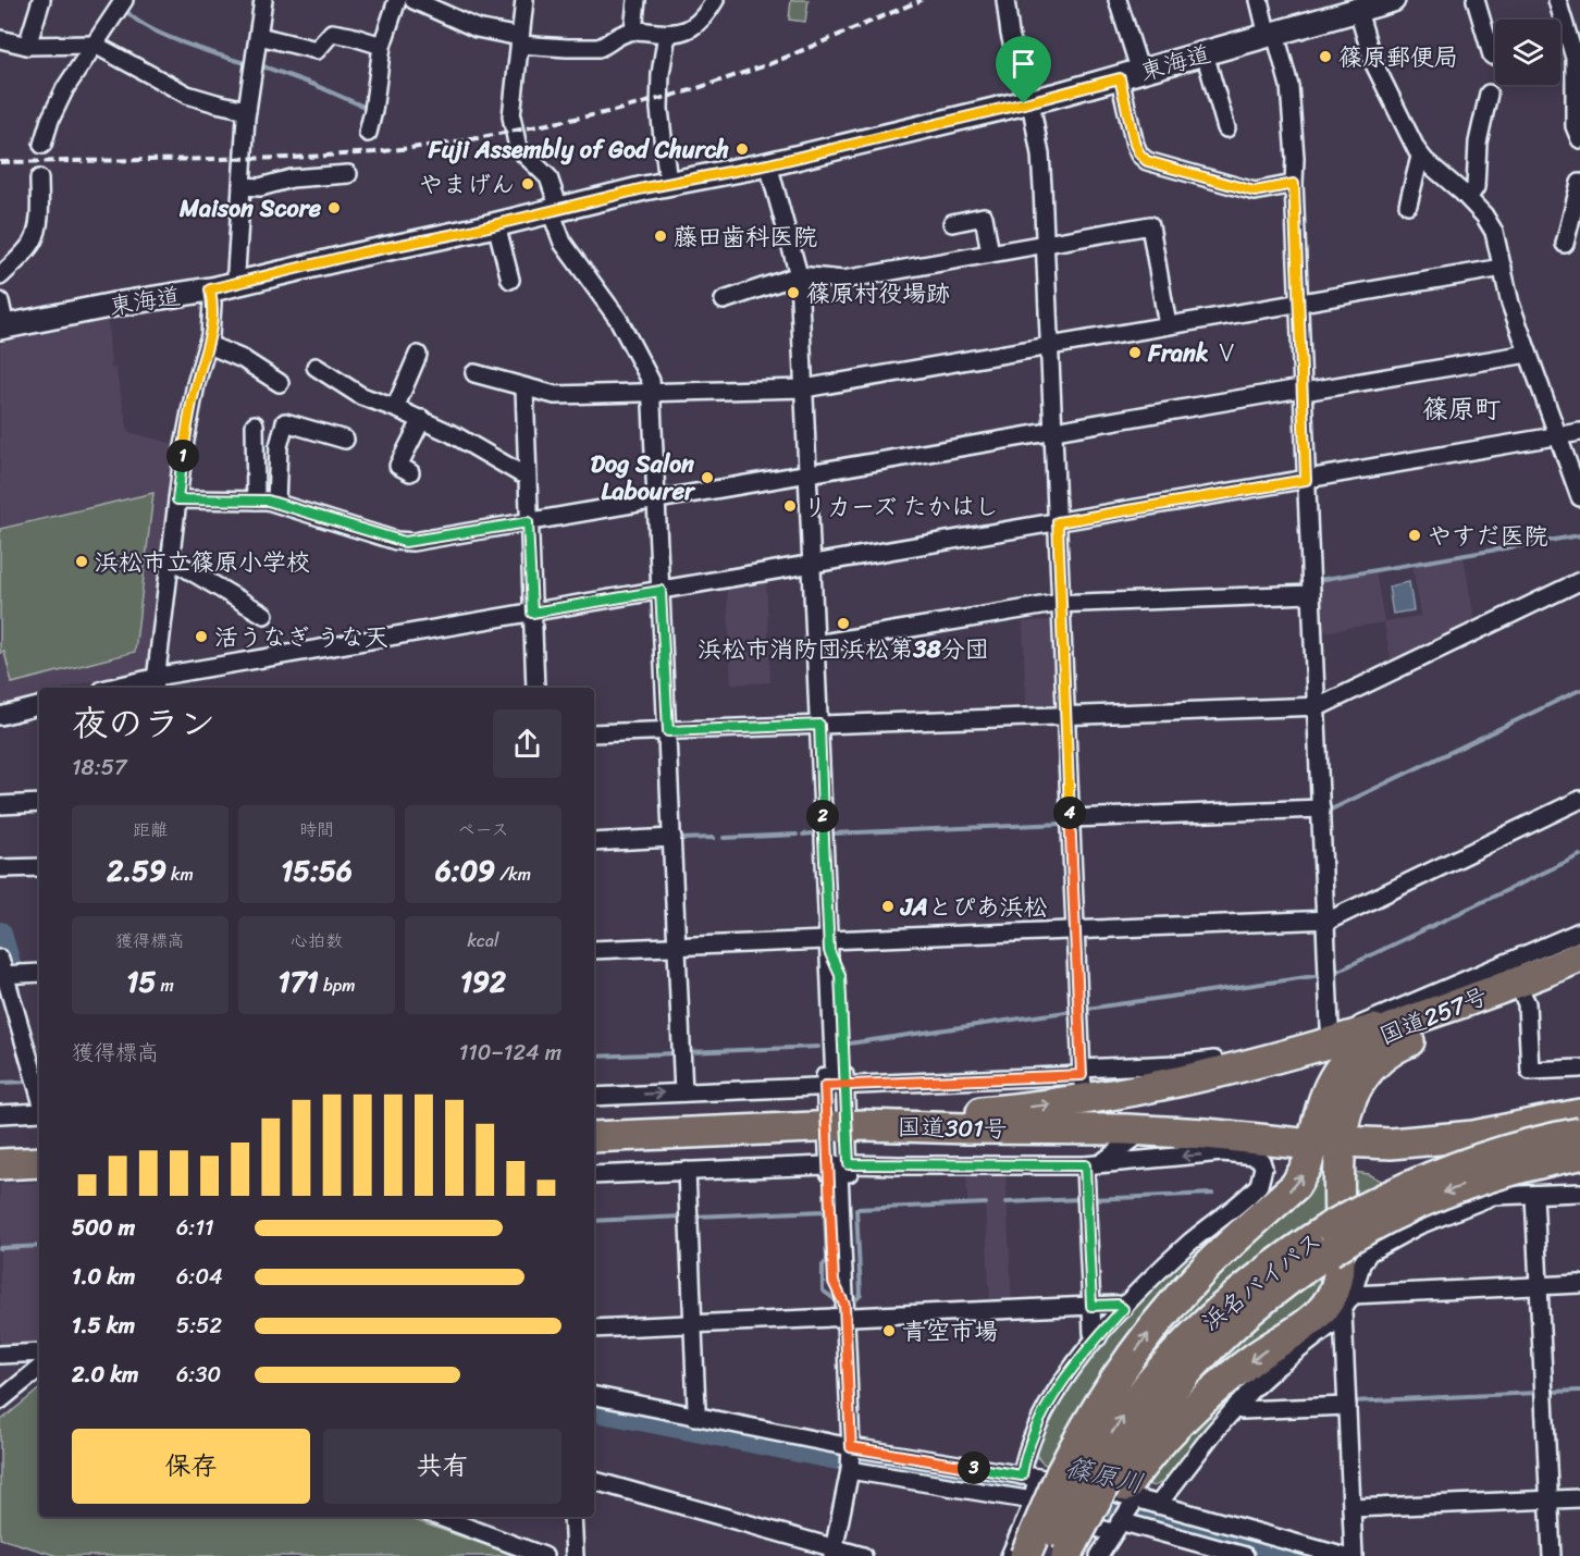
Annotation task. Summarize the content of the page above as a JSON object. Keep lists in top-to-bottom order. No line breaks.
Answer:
{"streets":{"highway":["国道257号","国道301号","浜名バイパス"],"main road":["東海道"]},"crossings":[["国道257号","国道301号"]],"districts":["篠原町"],"water":["篠原川"],"places":["篠原郵便局","Fuji Assembly of God Church","やまげん","Maison Score","藤田歯科医院","篠原村役場跡","Frank Ⅴ","Dog Salon Labourer","リカーズ たかはし","やすだ医院","浜松市立篠原小学校","浜松市消防団浜松第38分団","活うなぎ うな天","JAとぴあ浜松","青空市場"],"page":{"pins":["1","4","2","3"],"heading":["夜のラン","18:57"],"stats":[["距離","2.59 km"],["時間","15:56"],["ペース","6:09 /km"],["獲得標高","15 m"],["心拍数","171 bpm"],["kcal","192"]],"chart":["獲得標高","110–124 m"],"list":[{"name":"500 m","note":"6:11"},{"name":"1.0 km","note":"6:04"},{"name":"1.5 km","note":"5:52"},{"name":"2.0 km","note":"6:30"}],"buttons":["保存","共有"]}}
